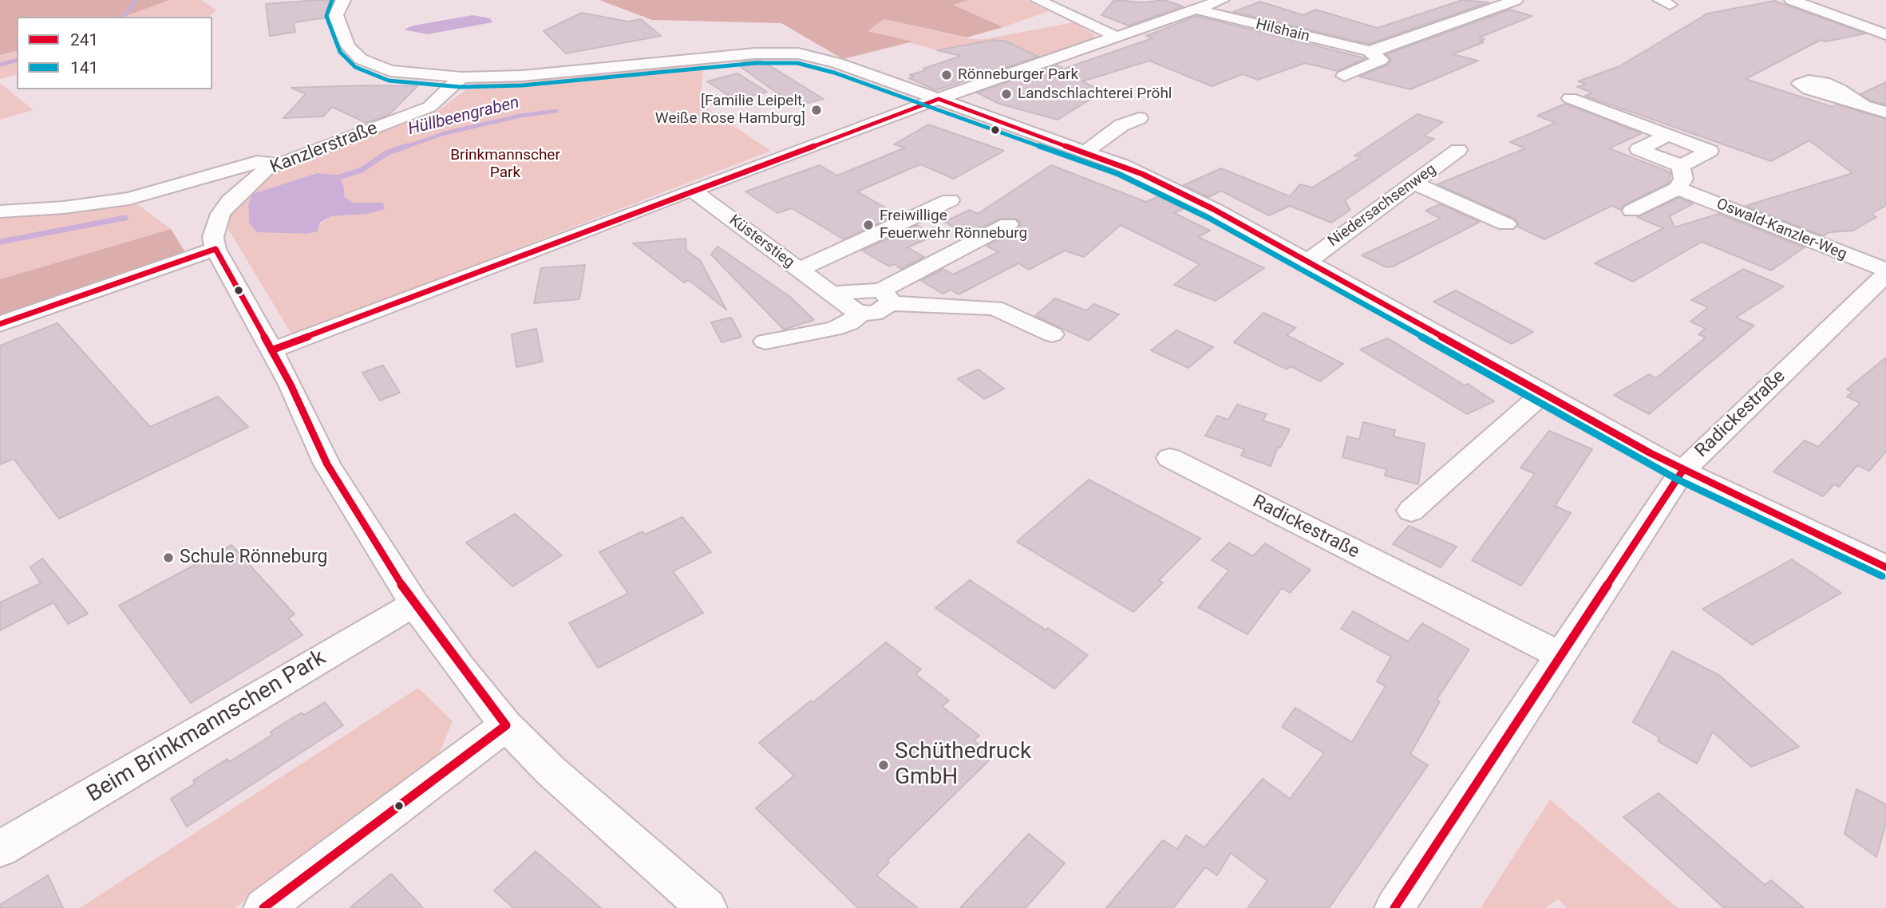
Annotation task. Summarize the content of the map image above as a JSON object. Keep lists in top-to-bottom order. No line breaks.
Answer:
{"streets":{"street":["Hilshain","Kanzlerstraße","Niedersachsenweg","Oswald-Kanzler-Weg","Küsterstieg","Radickestraße","Beim Brinkmannschen Park"]},"water":["Hüllbeengraben"],"parks":["Brinkmannscher Park"],"places":["Rönneburger Park","Landschlachterei Pröhl","[Familie Leipelt, Weiße Rose Hamburg]","Freiwillige Feuerwehr Rönneburg","Schule Rönneburg","Schüthedruck GmbH"],"lines":["transit line 141","transit line 241"],"legend":["241","141"]}
